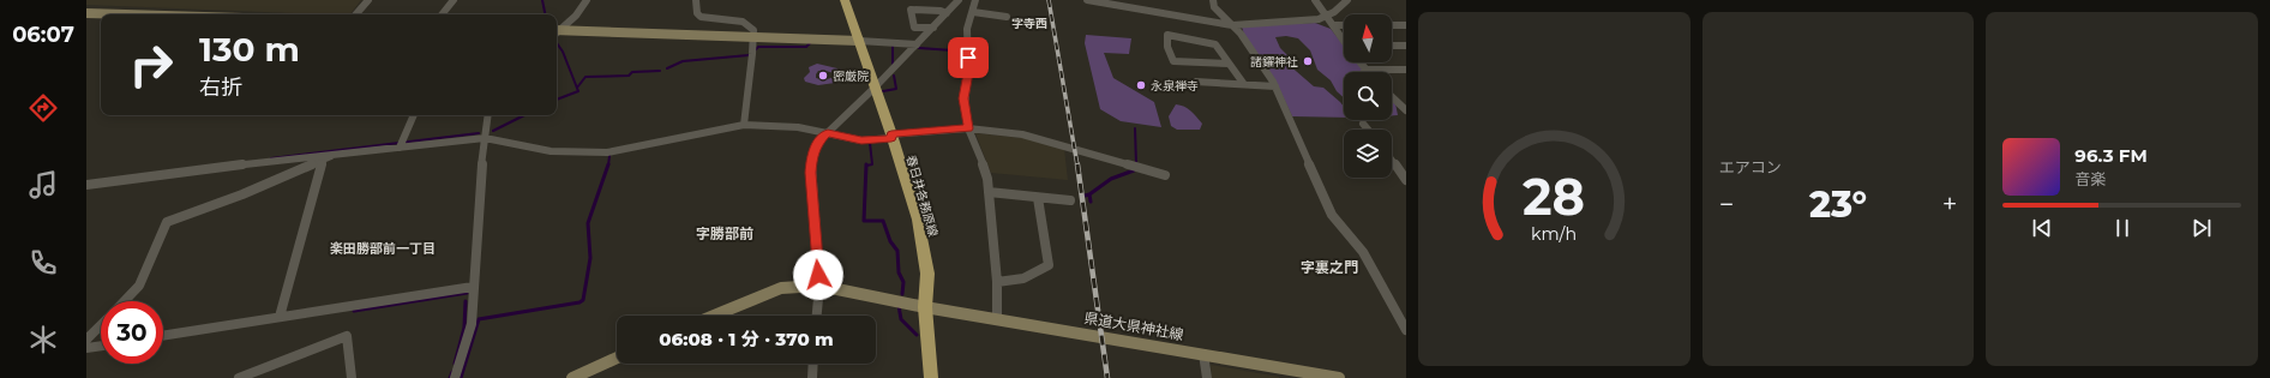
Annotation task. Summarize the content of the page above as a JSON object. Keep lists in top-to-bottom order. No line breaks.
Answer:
{"streets":{"main road":["春日井各務原線","県道大県神社線"]},"crossings":[["春日井各務原線","県道大県神社線"]],"districts":["字寺西","字勝部前","楽田勝部前一丁目","字裏之門"],"places":["諸鑃神社","密厳院","永泉禅寺"],"north":"top","page":{"tabs":"06:07","tile":"エアコン","turn":["130 m","右折"],"song":["96.3 FM","音楽"],"heat":["−","23°","+"],"limit":"30","trip":"06:08 · 1 分 · 370 m","gauge":["28","km/h"]}}
